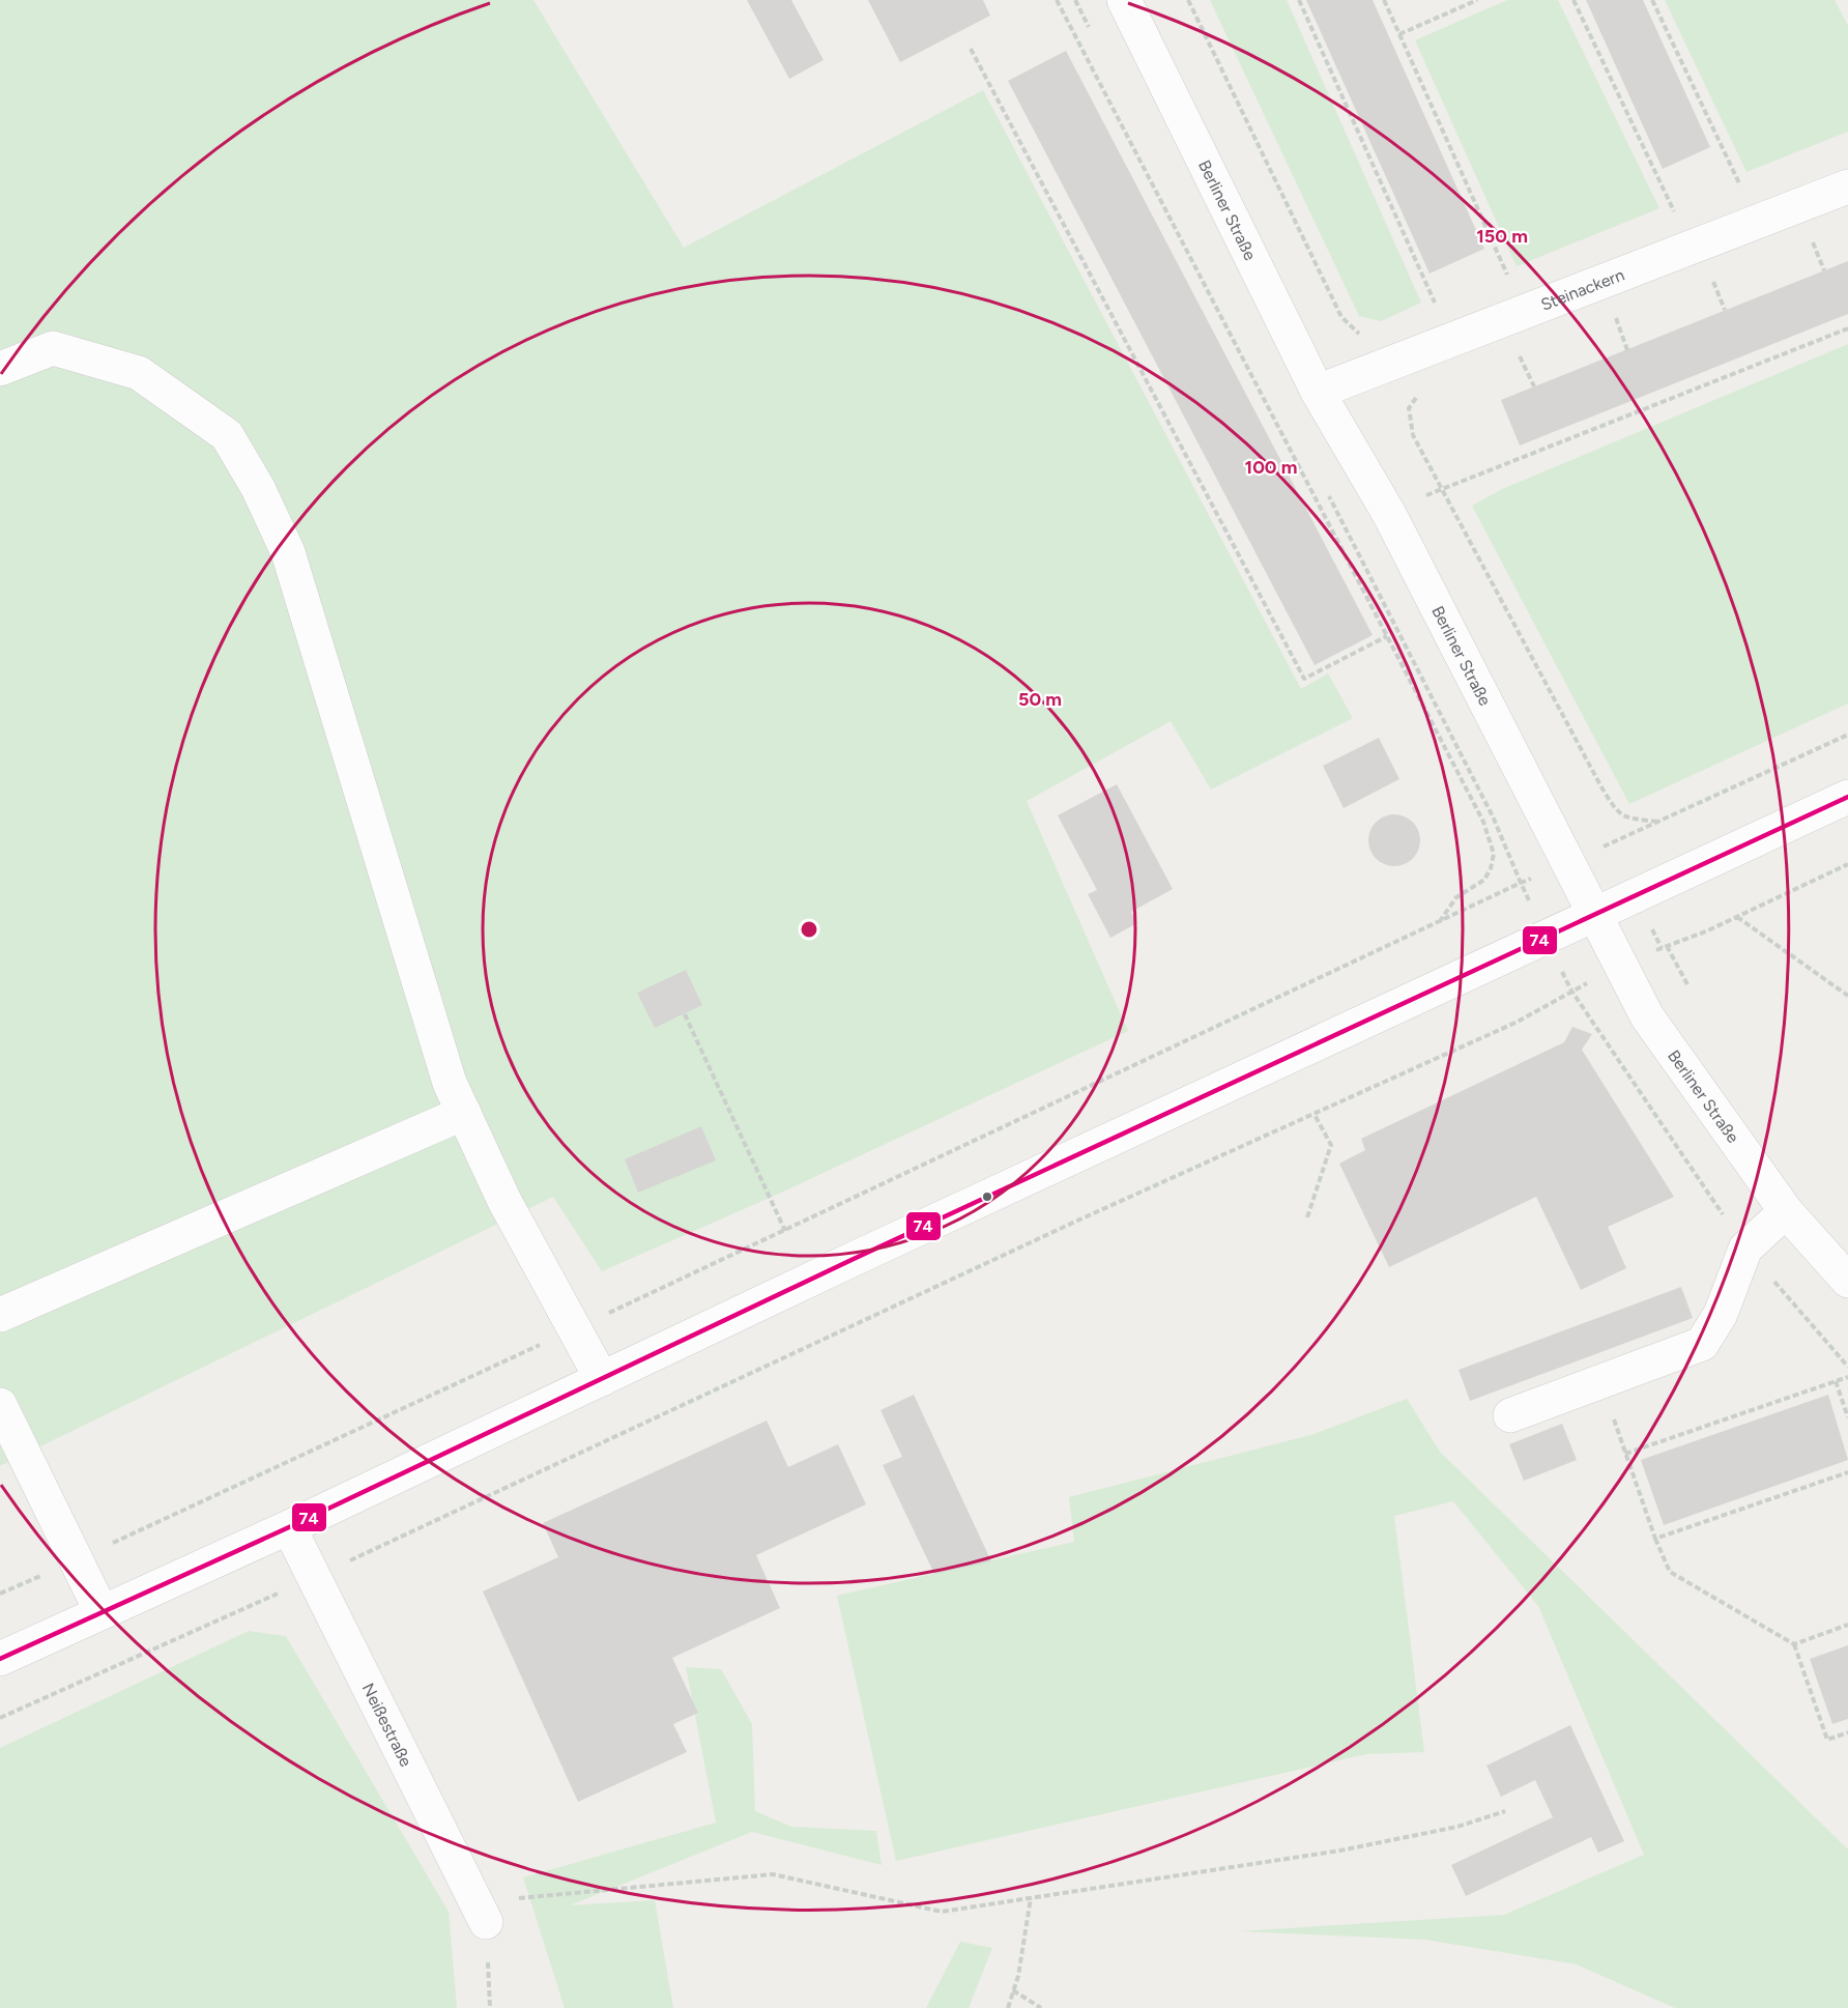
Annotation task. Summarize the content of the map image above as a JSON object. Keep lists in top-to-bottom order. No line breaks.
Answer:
{"streets":{"street":["Berliner Straße","Steinackern","Neißestraße"]},"crossings":[["Berliner Straße","Steinackern"]],"lines":["transit line 74"],"rings":["150 m","100 m","50 m"]}
